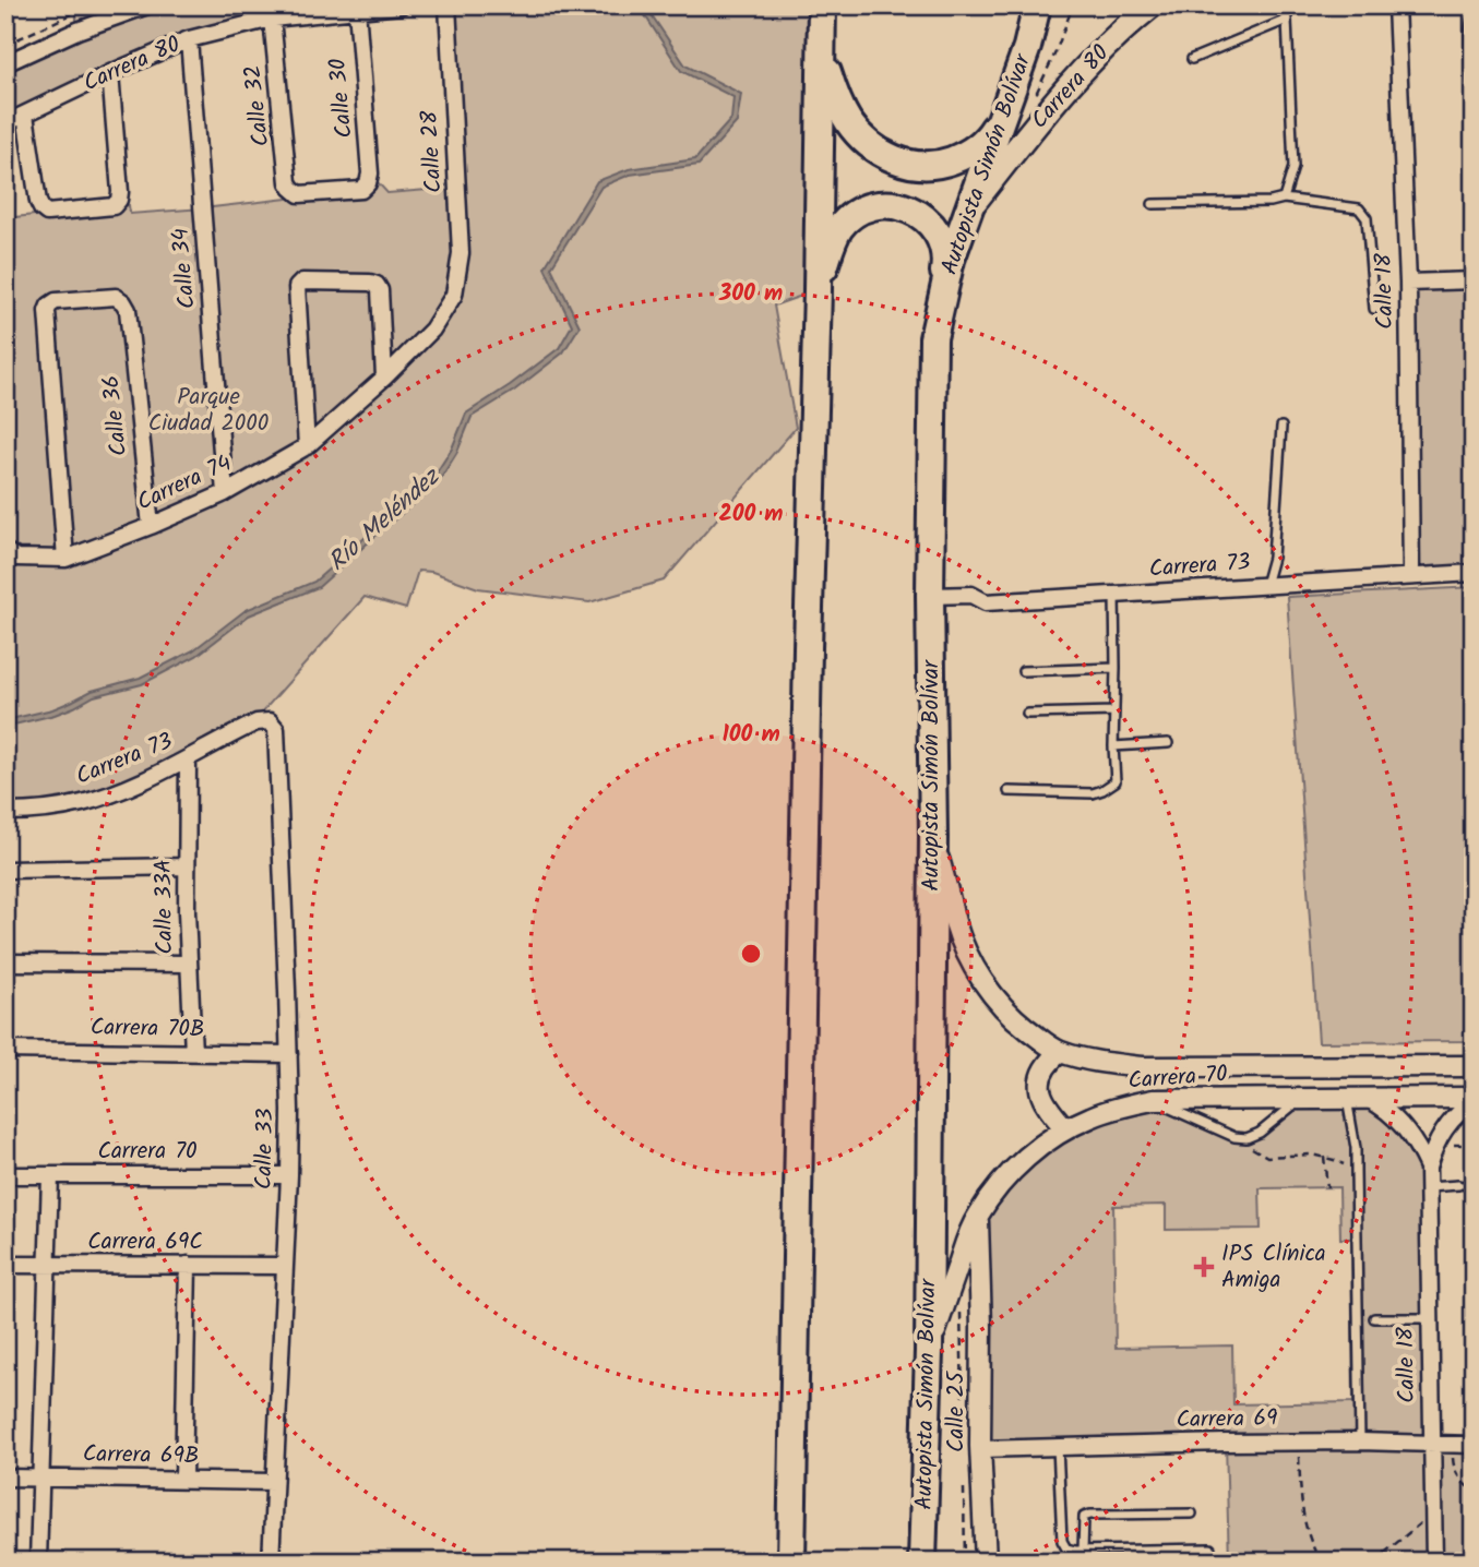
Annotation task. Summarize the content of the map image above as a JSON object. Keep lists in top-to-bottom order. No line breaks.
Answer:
{"streets":{"highway":["Autopista Simón Bolívar"],"main road":["Carrera 80"],"street":["Calle 30","Calle 32","Calle 28","Calle 34","Calle 18","Calle 36","Carrera 74","Carrera 73","Calle 33A","Carrera 70B","Carrera 70","Calle 33","Carrera 69C","Calle 25","Carrera 69","Carrera 69B"]},"crossings":[["Carrera 80","Calle 30"],["Carrera 80","Calle 32"],["Carrera 80","Autopista Simón Bolívar"],["Carrera 80","Calle 34"],["Calle 30","Calle 32"],["Calle 28","Carrera 74"],["Autopista Simón Bolívar","Carrera 73"],["Autopista Simón Bolívar","Carrera 70"],["Calle 34","Carrera 74"],["Calle 18","Carrera 73"],["Calle 18","Carrera 70"],["Calle 18","Carrera 69"],["Calle 36","Carrera 74"],["Carrera 73","Calle 33A"],["Carrera 73","Calle 33"],["Calle 33A","Carrera 70B"],["Carrera 70B","Calle 33"],["Carrera 70","Calle 33"],["Carrera 70","Calle 25"],["Calle 33","Carrera 69C"],["Calle 33","Carrera 69B"],["Calle 25","Carrera 69"]],"water":["Río Meléndez"],"parks":["Parque Ciudad 2000"],"places":{"health":["IPS Clínica Amiga"]},"rings":["300 m","200 m","100 m"]}
